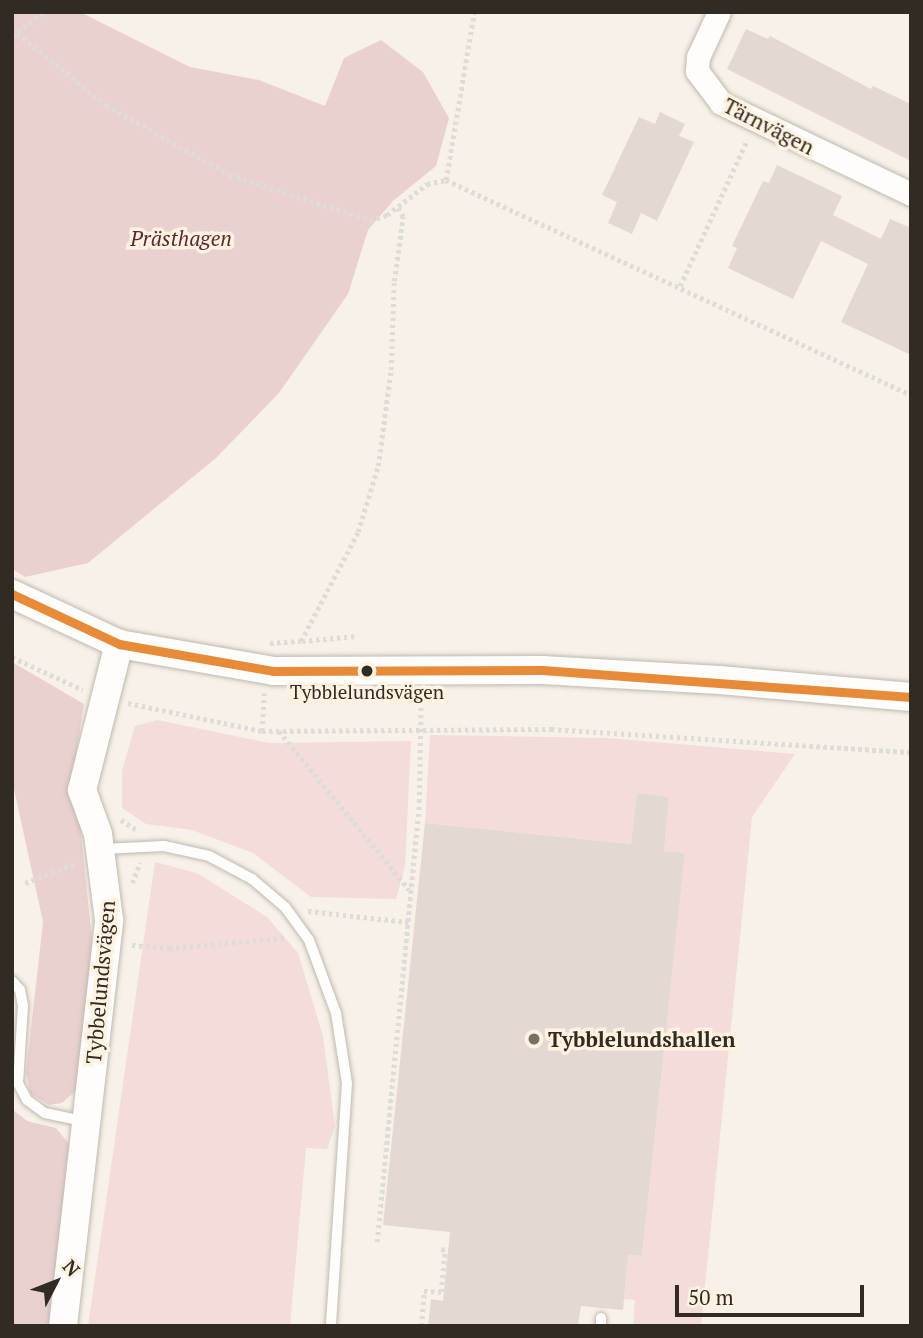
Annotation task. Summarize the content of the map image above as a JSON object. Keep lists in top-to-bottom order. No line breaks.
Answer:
{"streets":{"street":["Tärnvägen","Tybbelundsvägen"]},"parks":["Prästhagen"],"places":["Tybblelundsvägen","Tybblelundshallen"],"scale_bar":"50 m","north":"top right"}
